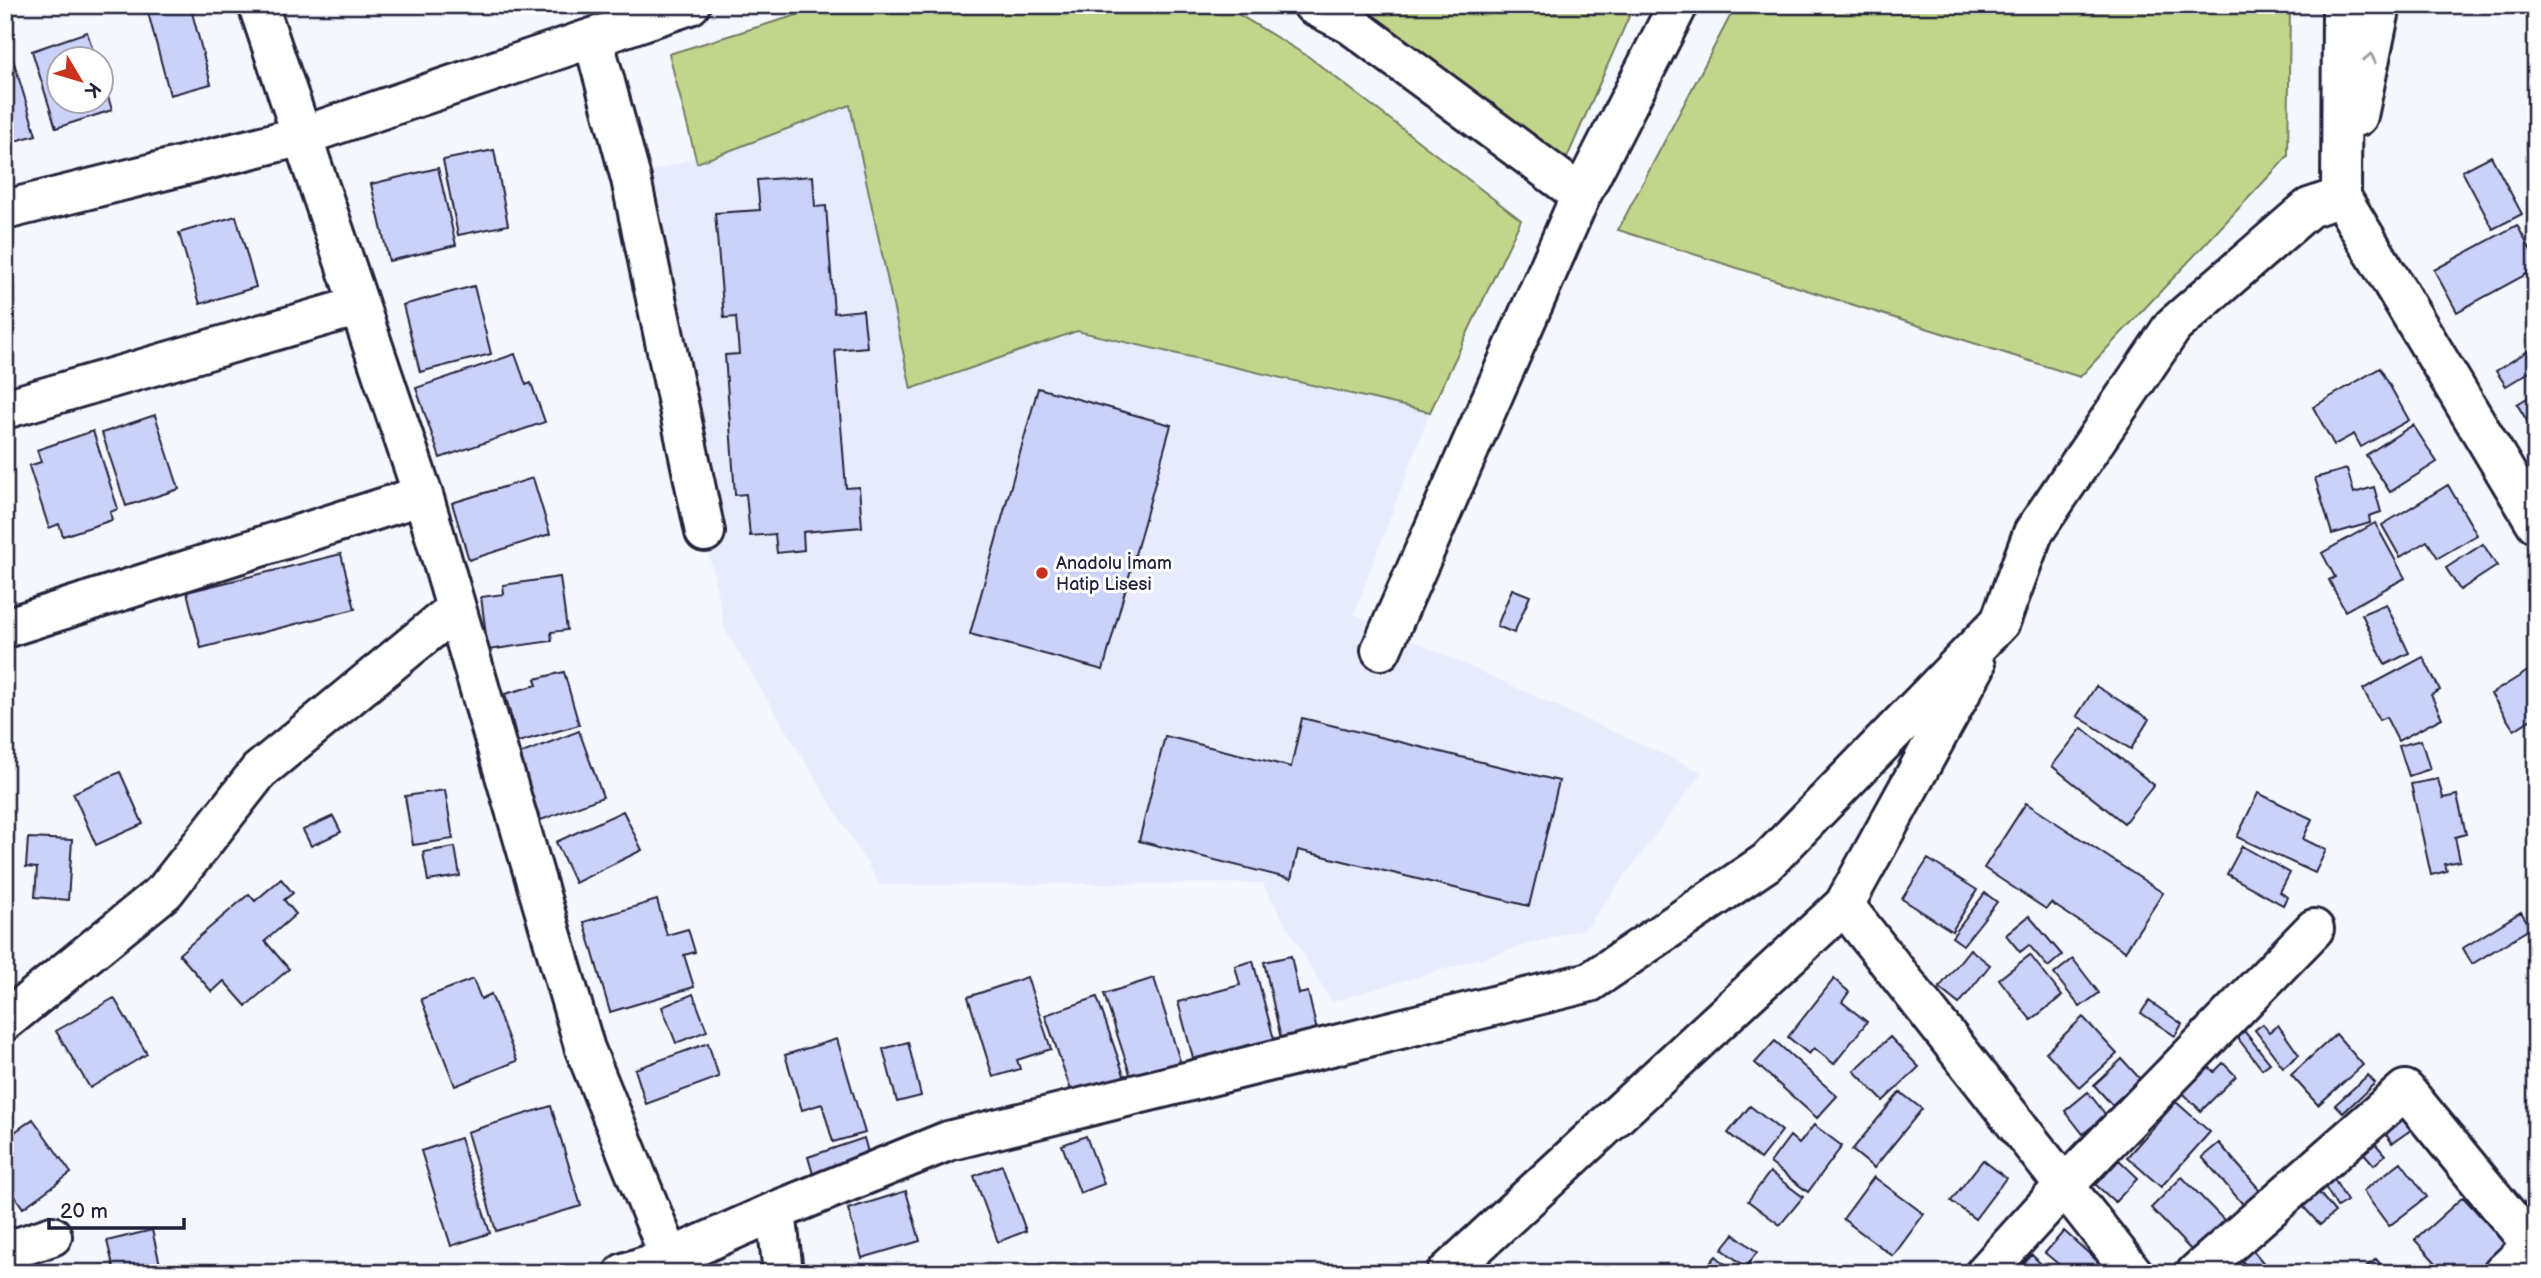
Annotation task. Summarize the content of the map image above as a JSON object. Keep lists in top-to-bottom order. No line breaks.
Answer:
{"places":["Anadolu İmam Hatip Lisesi"],"scale_bar":"20 m","north":"bottom right"}
